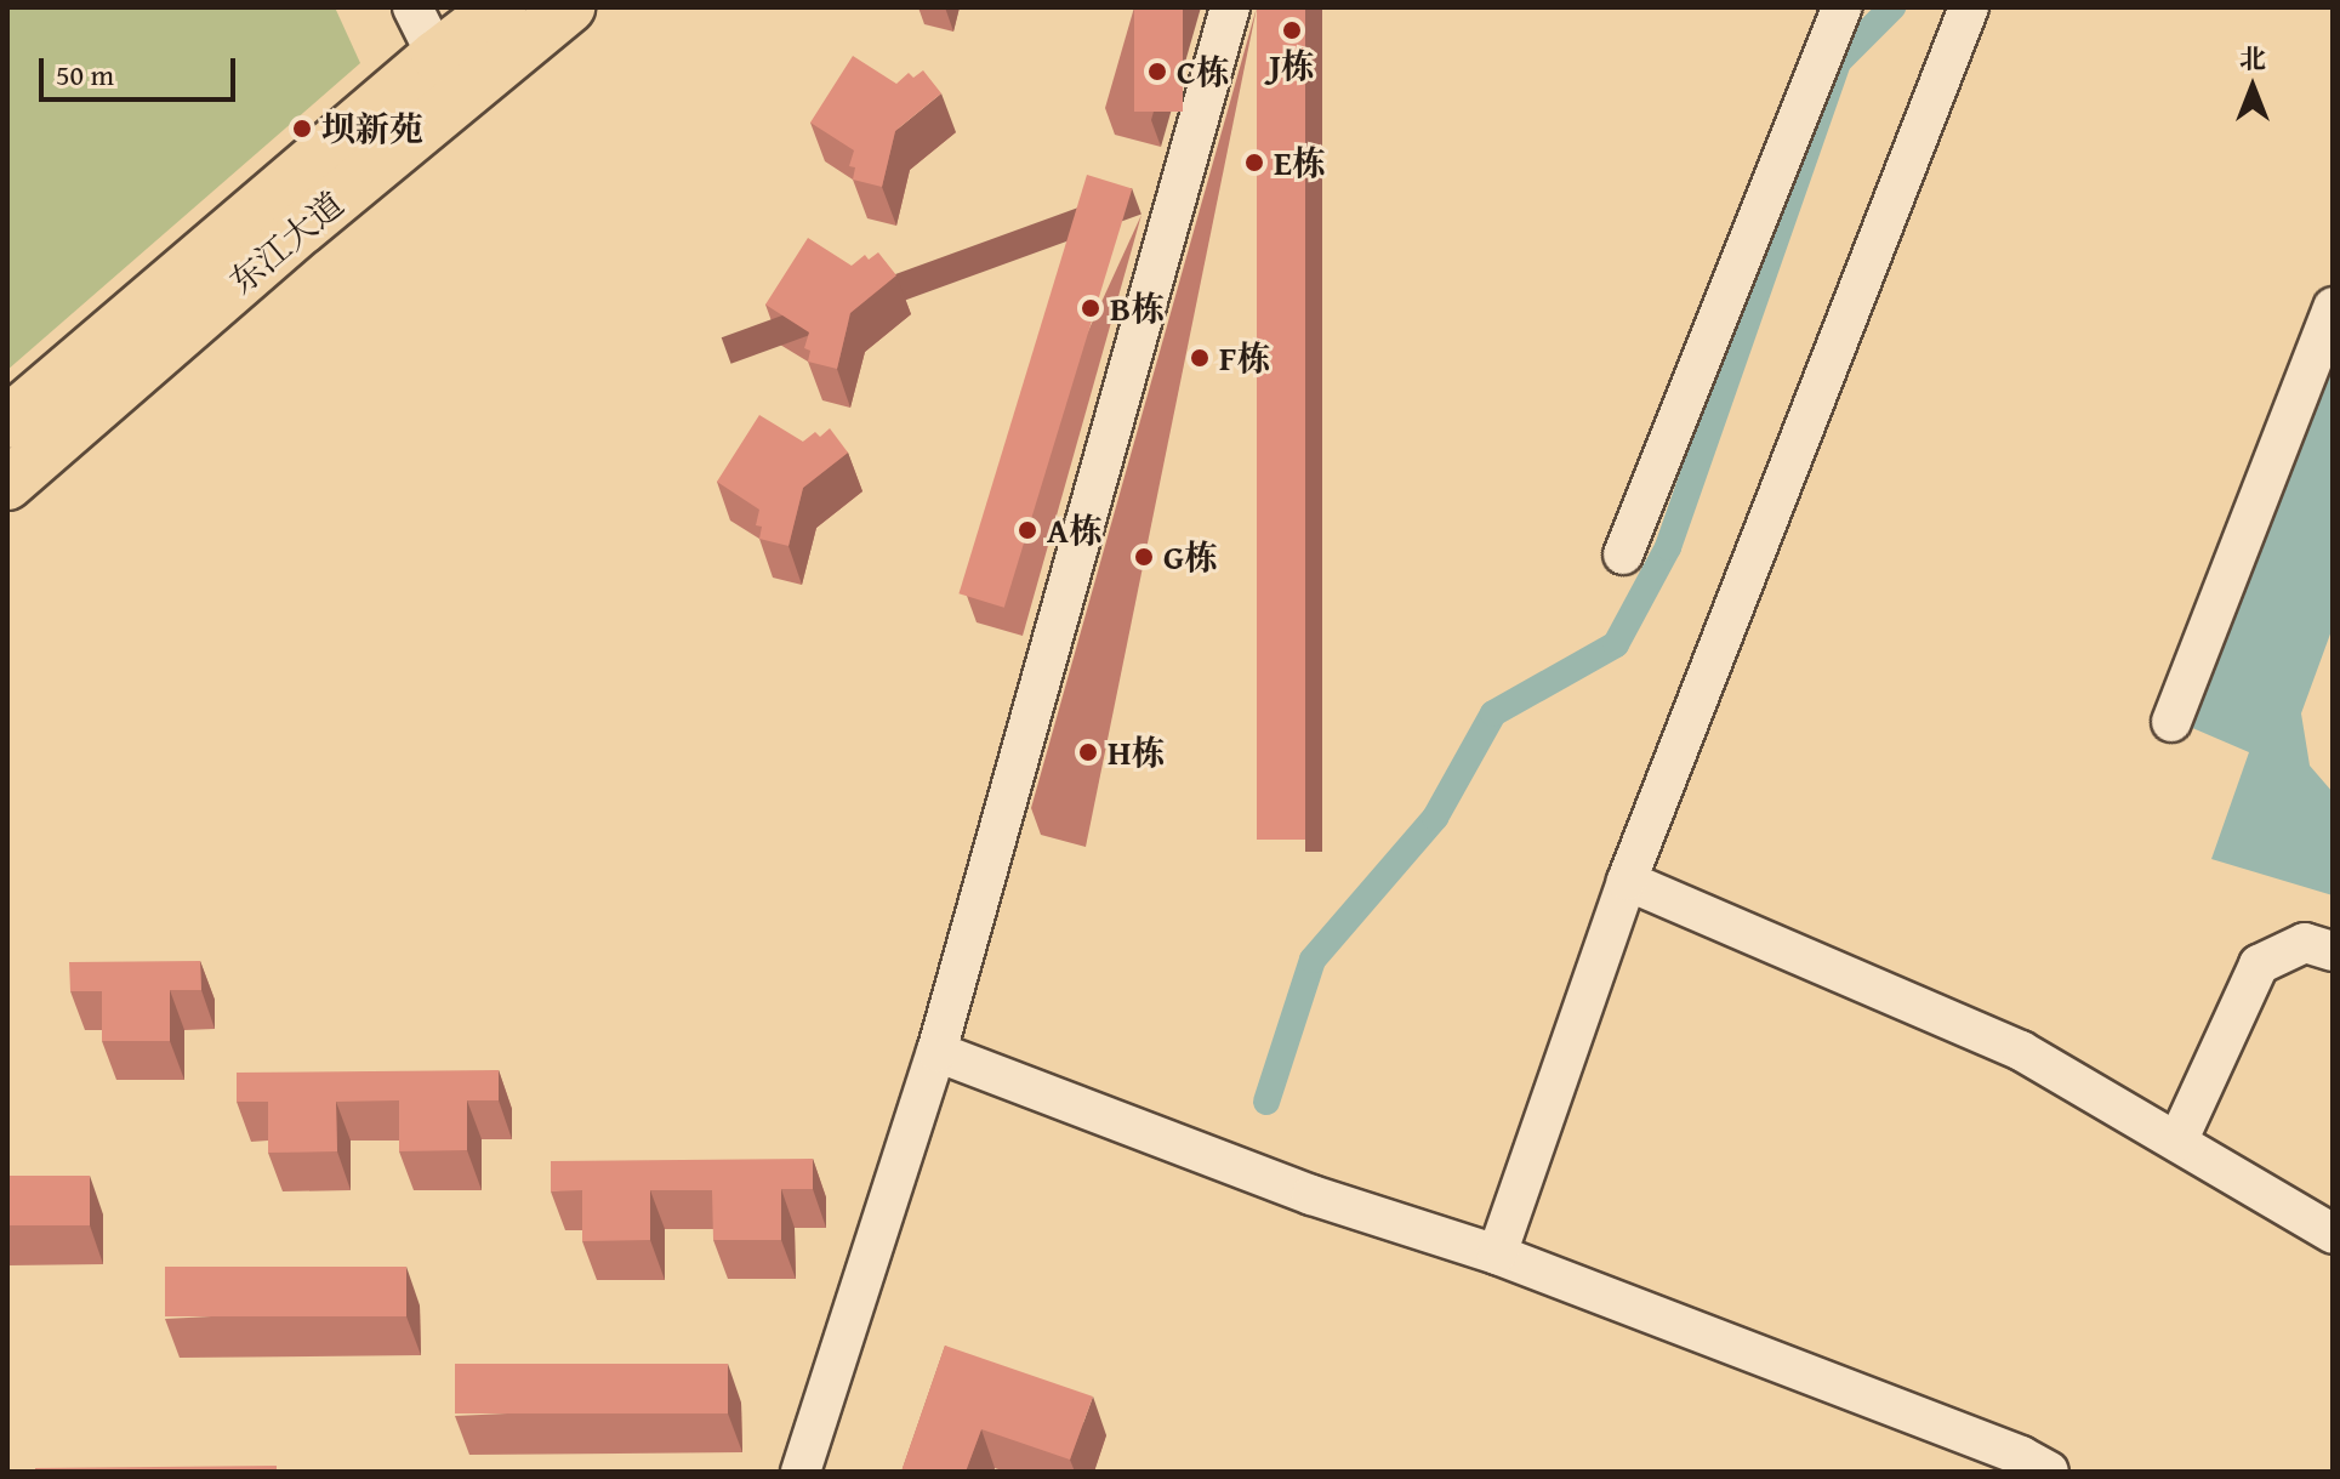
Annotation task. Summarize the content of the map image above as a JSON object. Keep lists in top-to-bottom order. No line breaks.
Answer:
{"streets":{"main road":["东江大道"]},"places":["J栋","C栋","坝新苑","E栋","B栋","F栋","A栋","G栋","H栋"],"scale_bar":"50 m","north":"top"}
